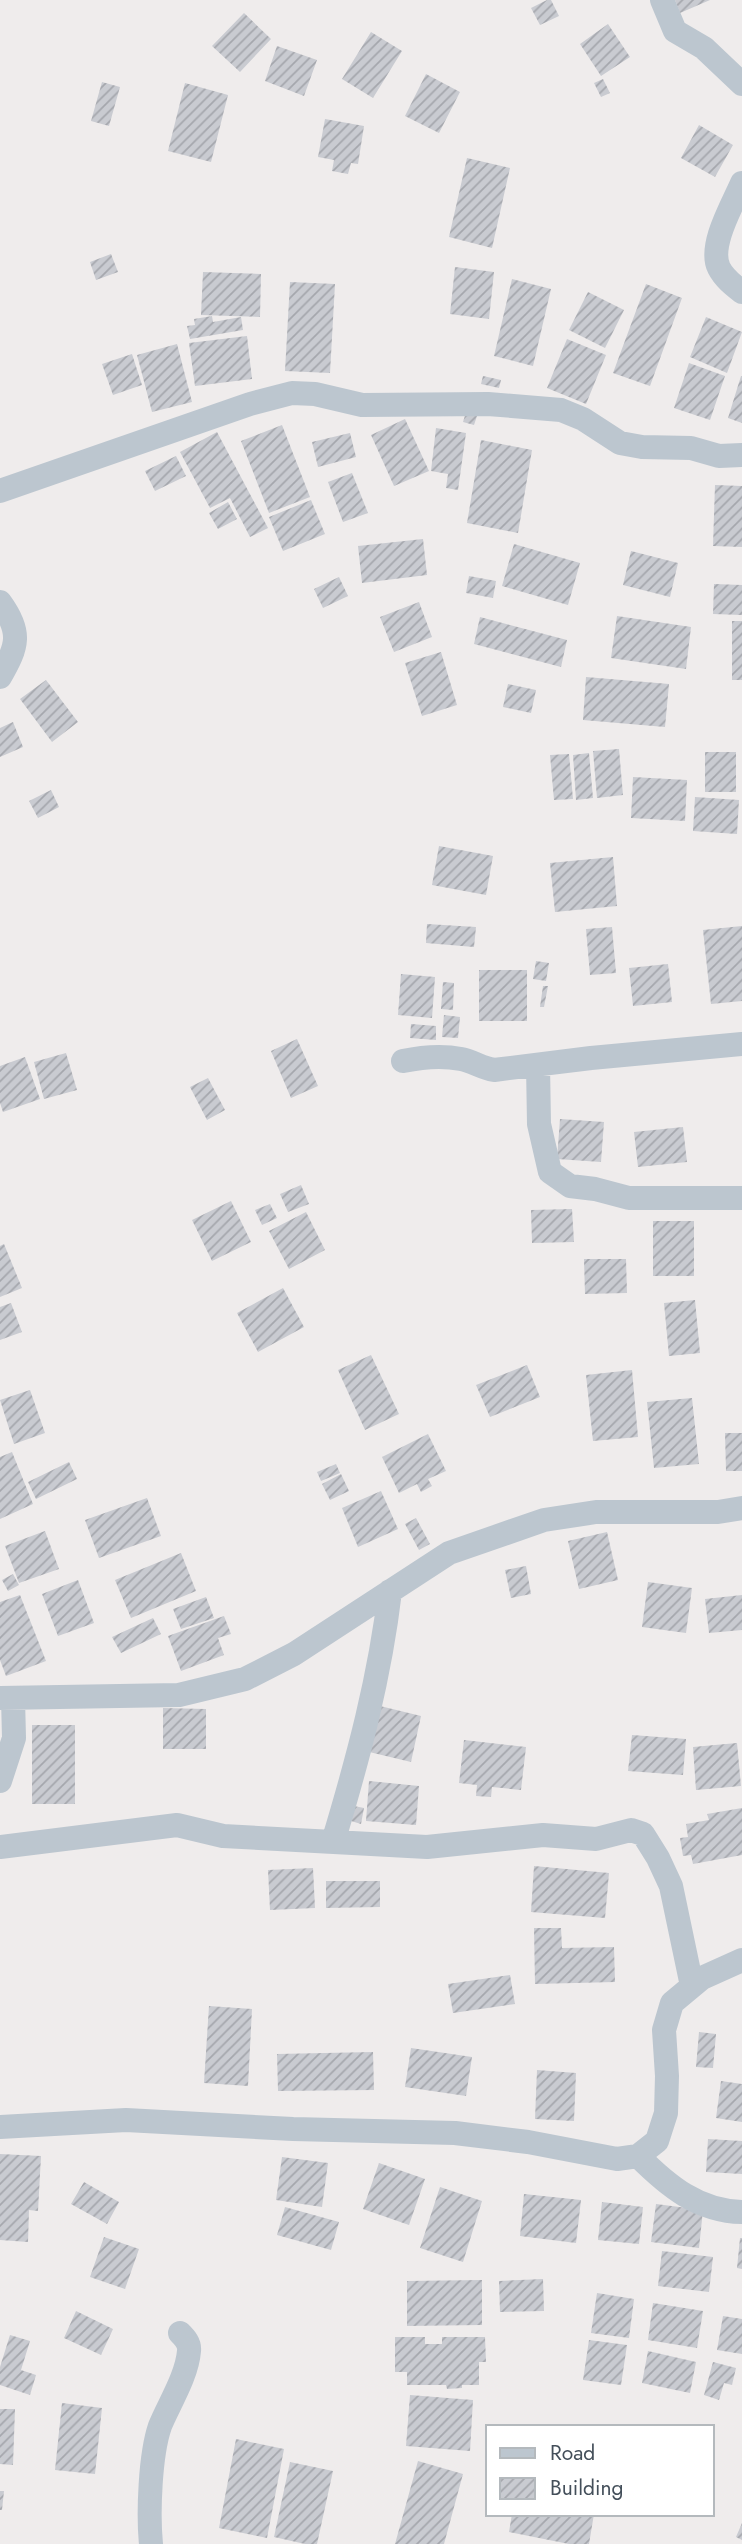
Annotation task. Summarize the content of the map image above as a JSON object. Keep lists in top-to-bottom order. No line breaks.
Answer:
{"legend":["Road","Building"]}
